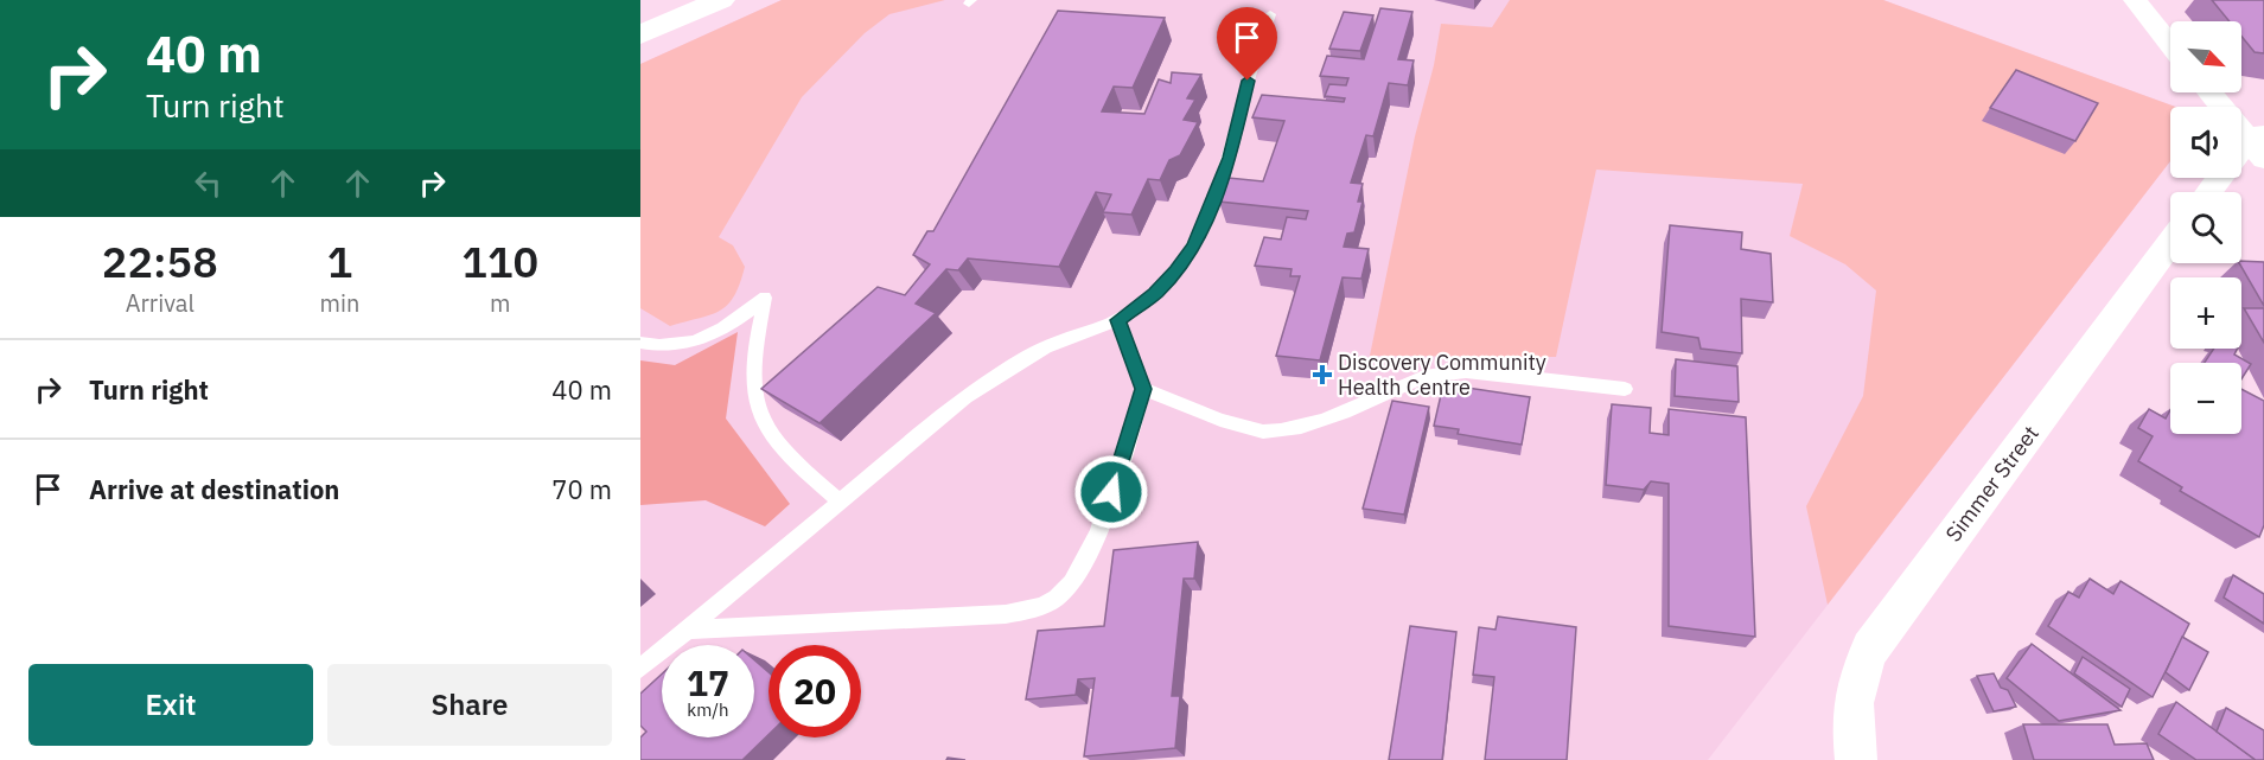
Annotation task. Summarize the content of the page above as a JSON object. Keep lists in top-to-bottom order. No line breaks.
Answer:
{"streets":{"street":["Simmer Street"]},"places":{"health":["Discovery Community Health Centre"]},"north":"bottom right","page":{"turn":["40 m","Turn right"],"map_buttons":["+","−"],"eta":["22:58","Arrival","1","min","110","m"],"list":[{"name":"Turn right","value":"40 m"},{"name":"Arrive at destination","value":"70 m"}],"speed":"17 km/h","limit":"20","buttons":["Exit","Share"]}}
